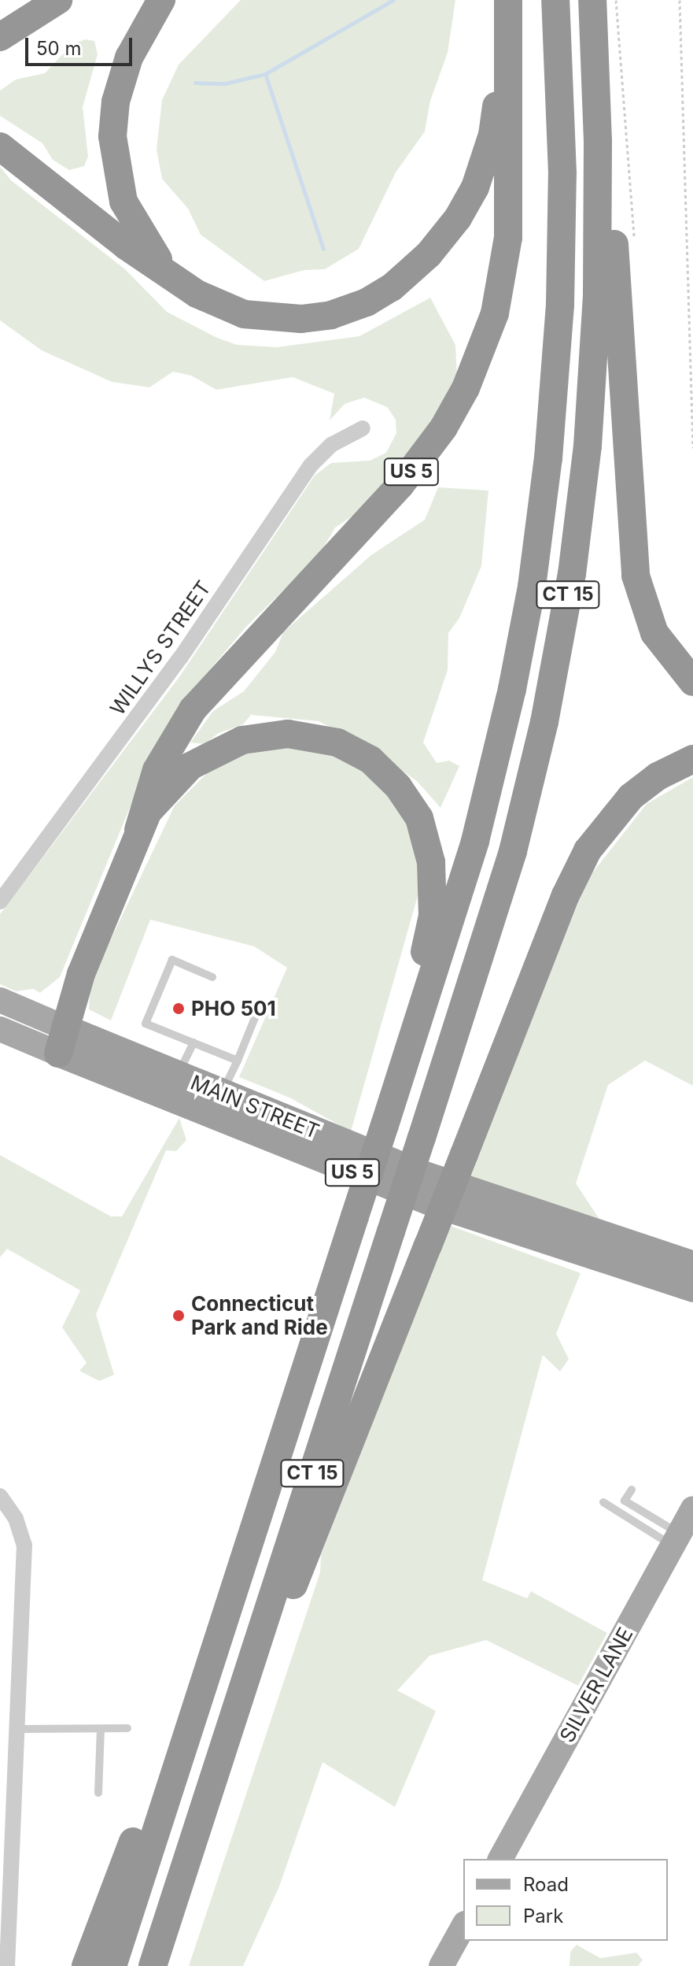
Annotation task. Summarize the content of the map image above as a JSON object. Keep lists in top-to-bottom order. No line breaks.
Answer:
{"streets":{"highway":["US 5","CT 15","MAIN STREET"],"main road":["SILVER LANE"],"street":["WILLYS STREET"]},"crossings":[["US 5","MAIN STREET"]],"places":["PHO 501","Connecticut Park and Ride"],"legend":["Road","Park"],"scale_bar":"50 m"}
